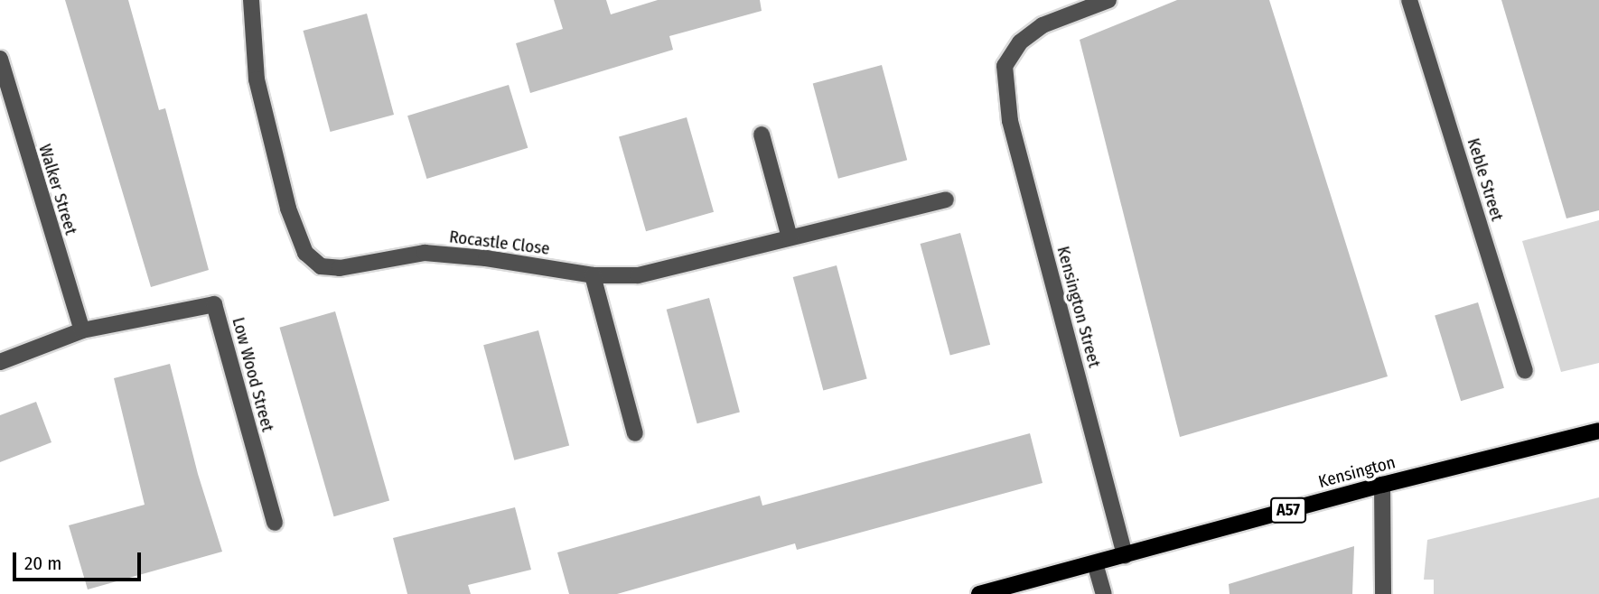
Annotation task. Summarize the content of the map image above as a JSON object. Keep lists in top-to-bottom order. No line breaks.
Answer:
{"streets":{"main road":["Kensington","A57"],"street":["Keble Street","Walker Street","Rocastle Close","Kensington Street","Low Wood Street"]},"crossings":[["Walker Street","Low Wood Street"],["Kensington Street","Kensington"]],"scale_bar":"20 m"}
